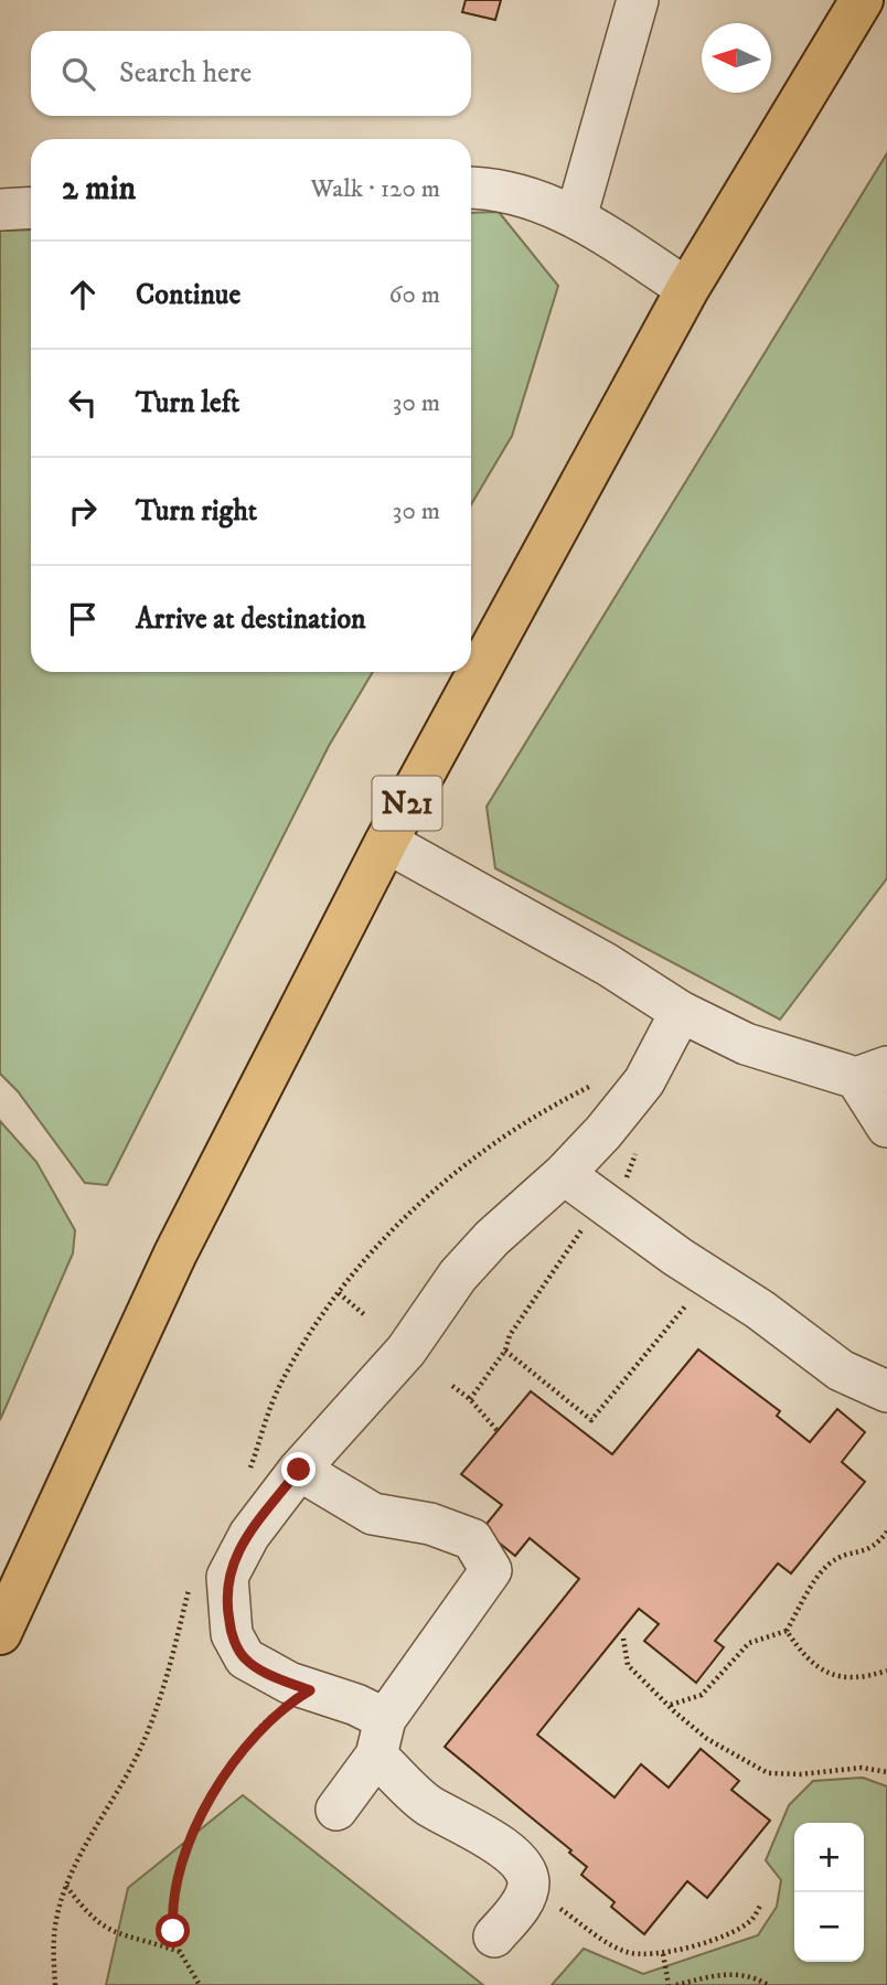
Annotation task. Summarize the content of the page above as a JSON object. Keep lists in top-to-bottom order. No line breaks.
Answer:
{"streets":{"highway":["N21"]},"north":"left","page":{"search":"Search here","heading":["2 min","Walk · 120 m"],"list":[["Continue","60 m"],["Turn left","30 m"],["Turn right","30 m"],"Arrive at destination"],"map_buttons":["+","−"]}}
